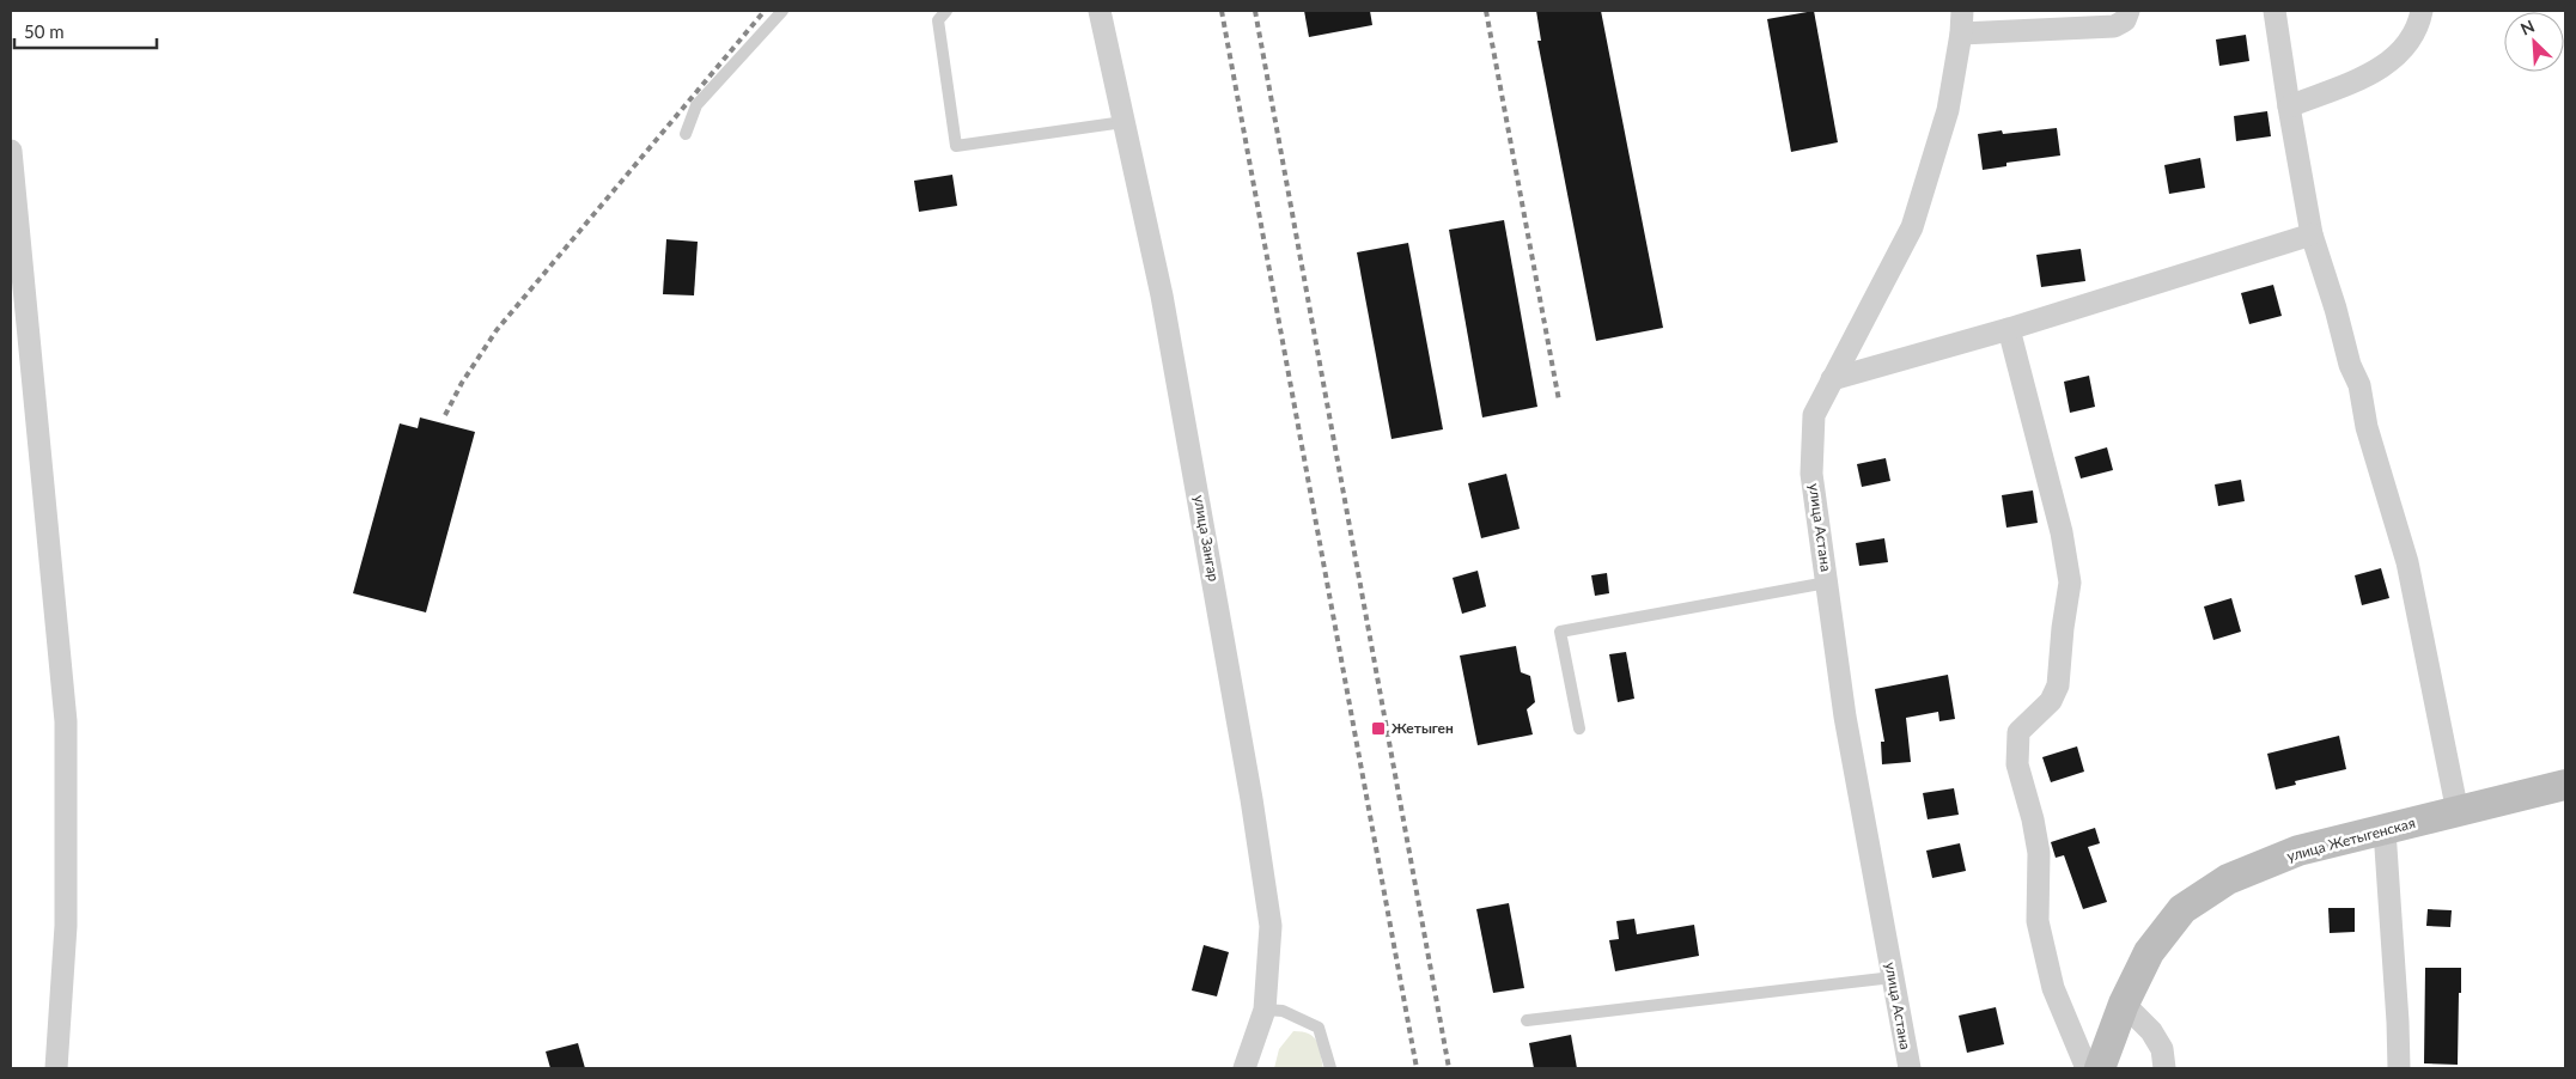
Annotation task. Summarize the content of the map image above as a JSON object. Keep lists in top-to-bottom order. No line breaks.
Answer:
{"streets":{"main road":["улица Жетыгенская"],"street":["улица Астана","улица Зангар"]},"places":{"transit":["Жетыген"]},"scale_bar":"50 m","north":"top left"}
